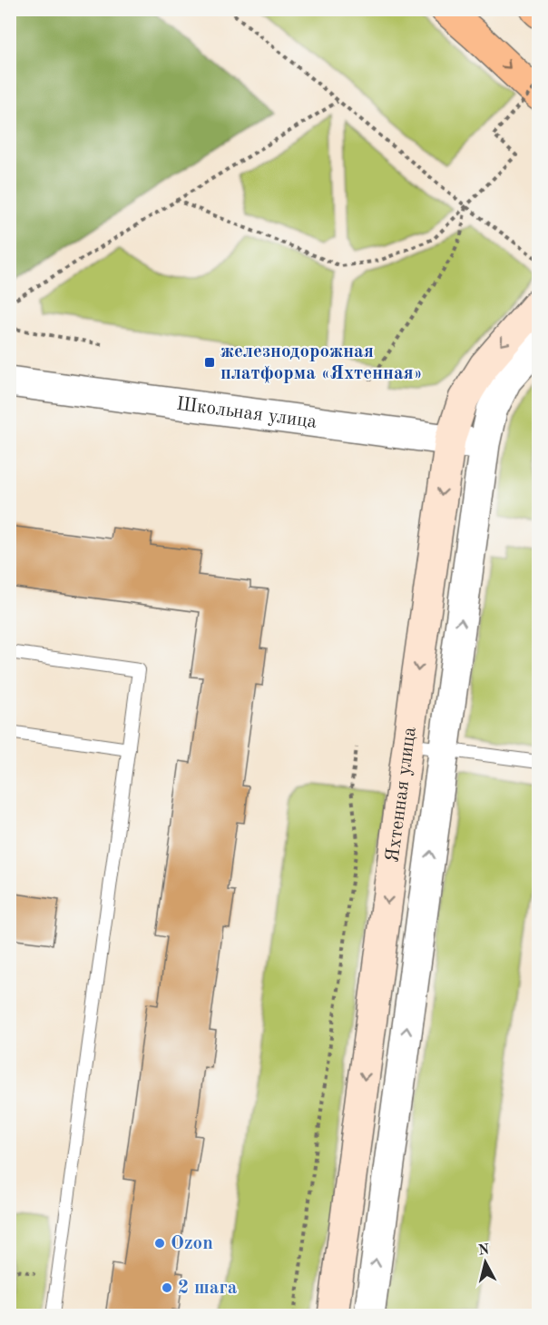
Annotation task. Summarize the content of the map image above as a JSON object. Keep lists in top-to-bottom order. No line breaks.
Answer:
{"streets":{"main road":["Яхтенная улица"],"street":["Школьная улица"]},"crossings":[["Школьная улица","Яхтенная улица"]],"places":{"transit":["железнодорожная платформа «Яхтенная»"],"other":["Ozon","2 шага"]},"north":"top"}
